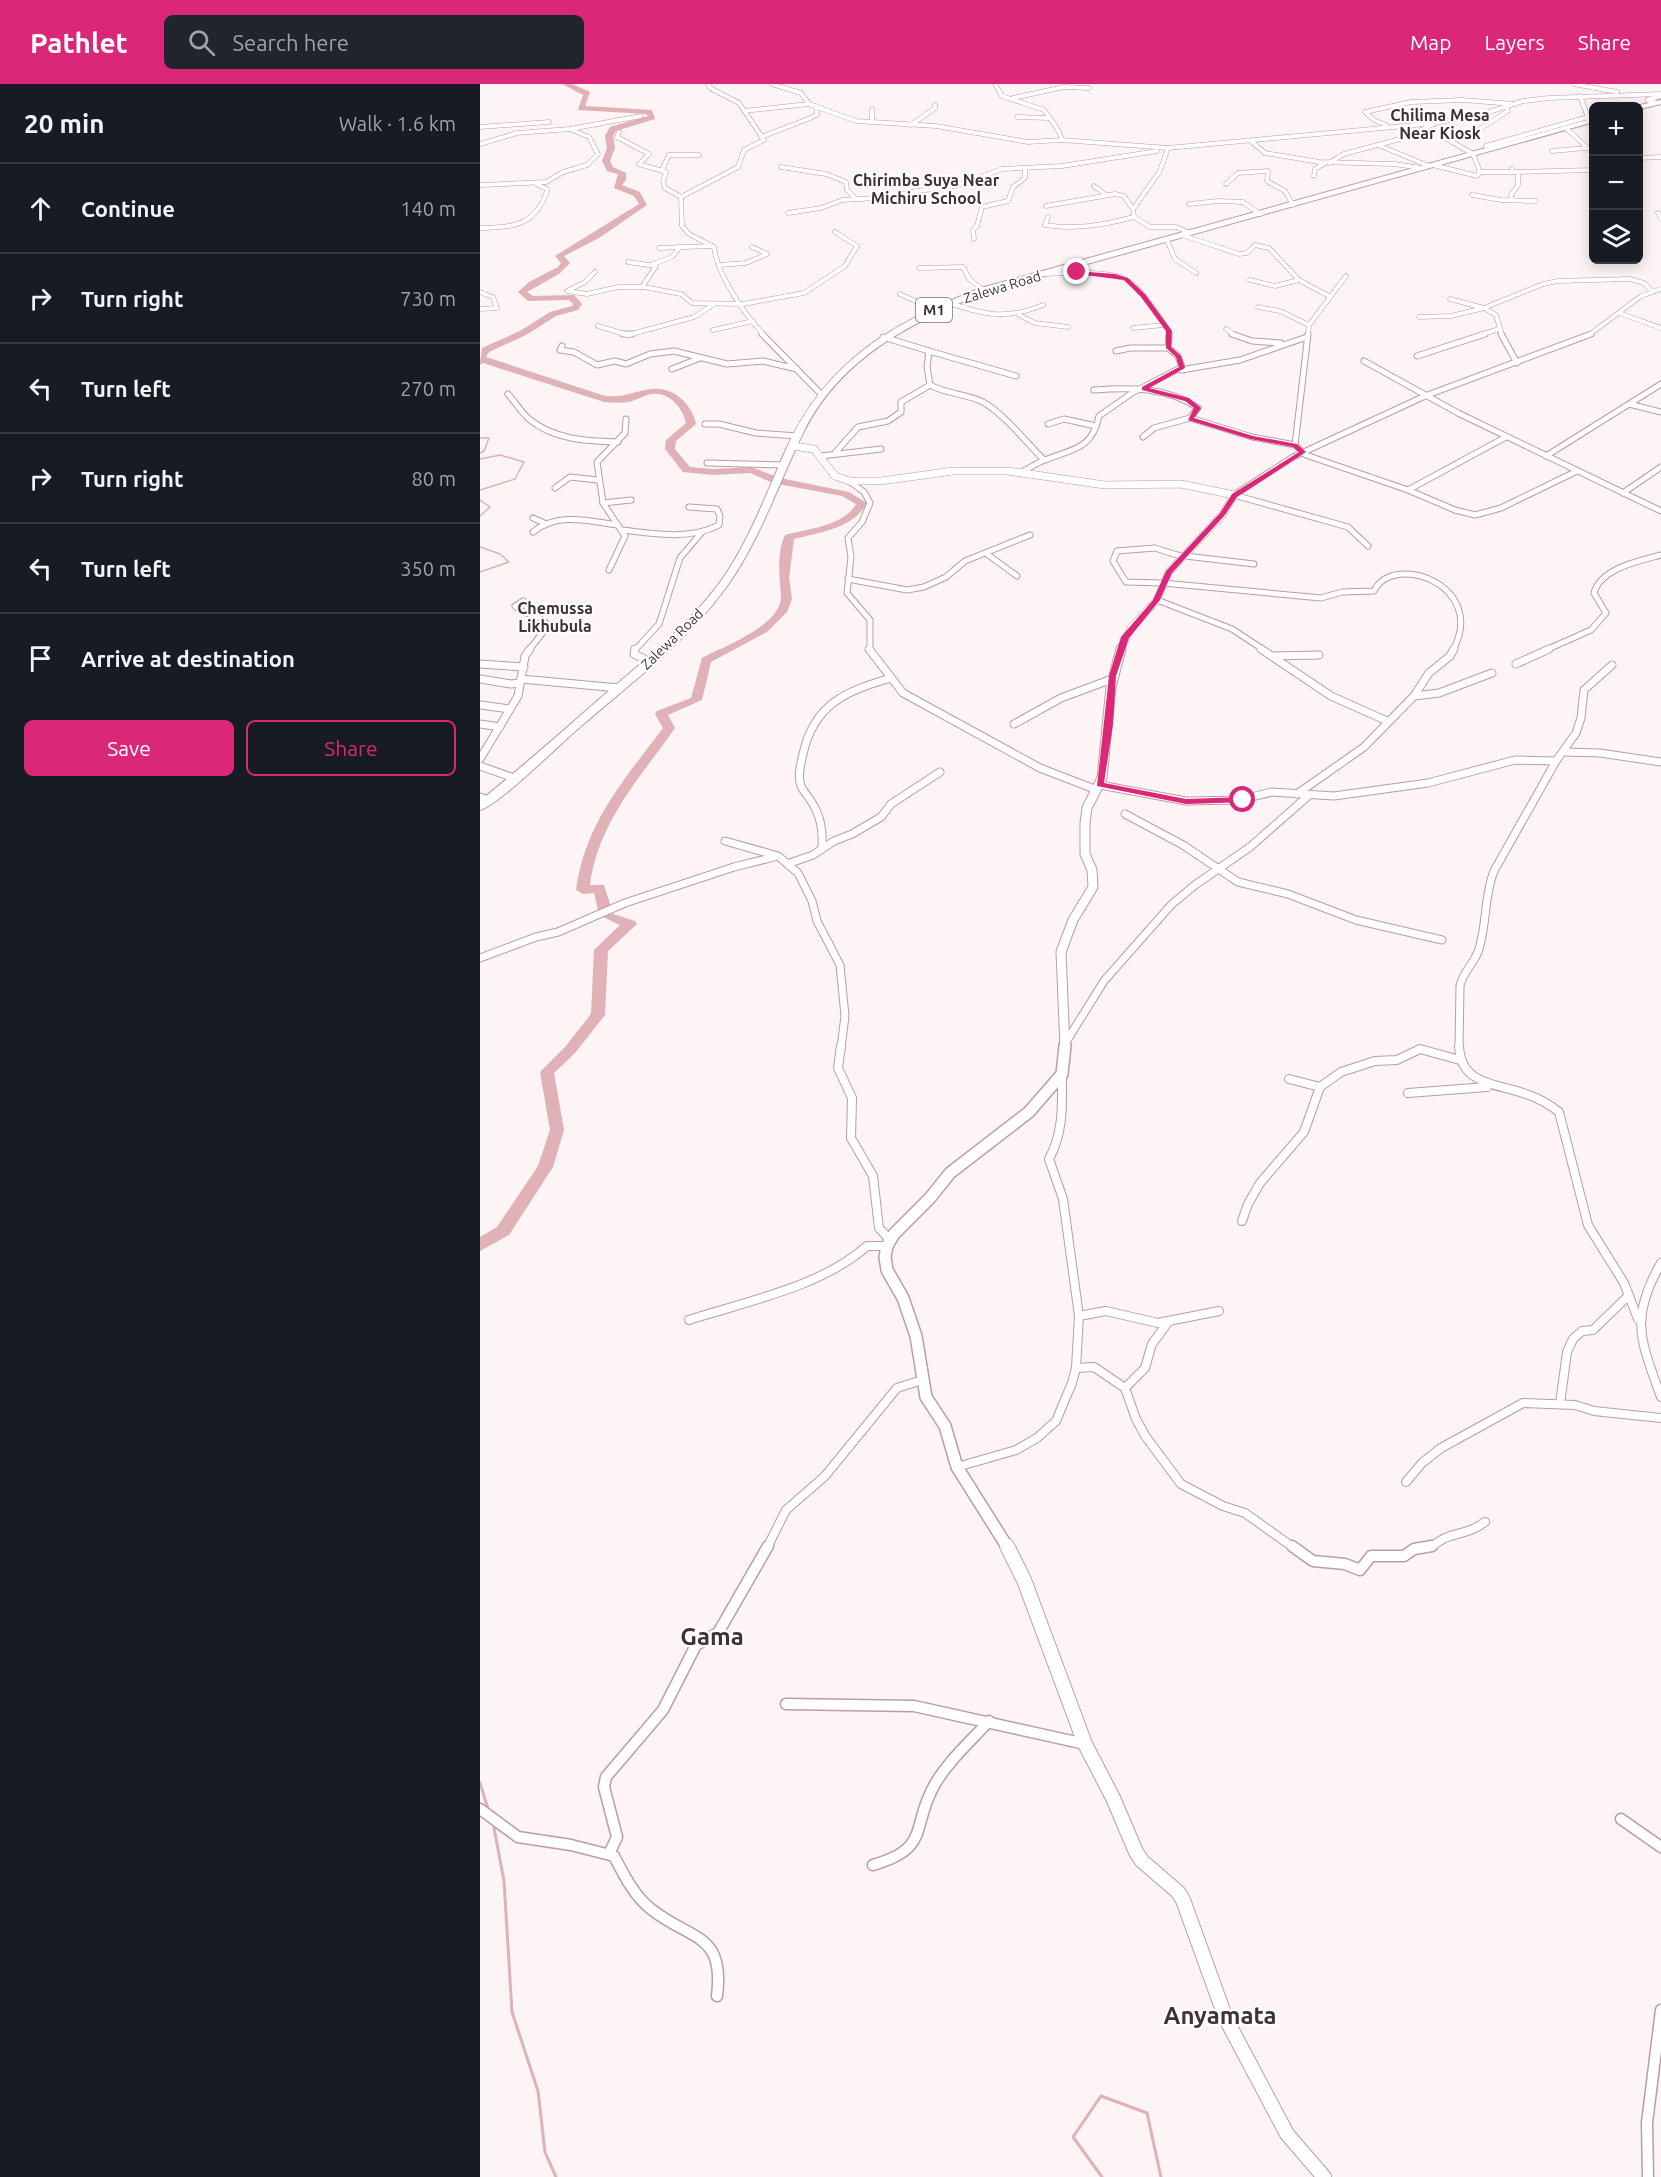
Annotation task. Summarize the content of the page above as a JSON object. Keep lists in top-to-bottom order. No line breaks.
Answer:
{"streets":{"highway":["Zalewa Road","M1"]},"districts":["Chilima Mesa Near Kiosk","Chirimba Suya Near Michiru School","Chemussa Likhubula","Gama","Anyamata"],"page":{"header":"Pathlet","search":"Search here","nav":["Map","Layers","Share"],"heading":["20 min","Walk · 1.6 km"],"map_buttons":["+","−"],"list":[["Continue","140 m"],["Turn right","730 m"],["Turn left","270 m"],["Turn right","80 m"],["Turn left","350 m"],"Arrive at destination"],"buttons":["Save","Share"]}}
